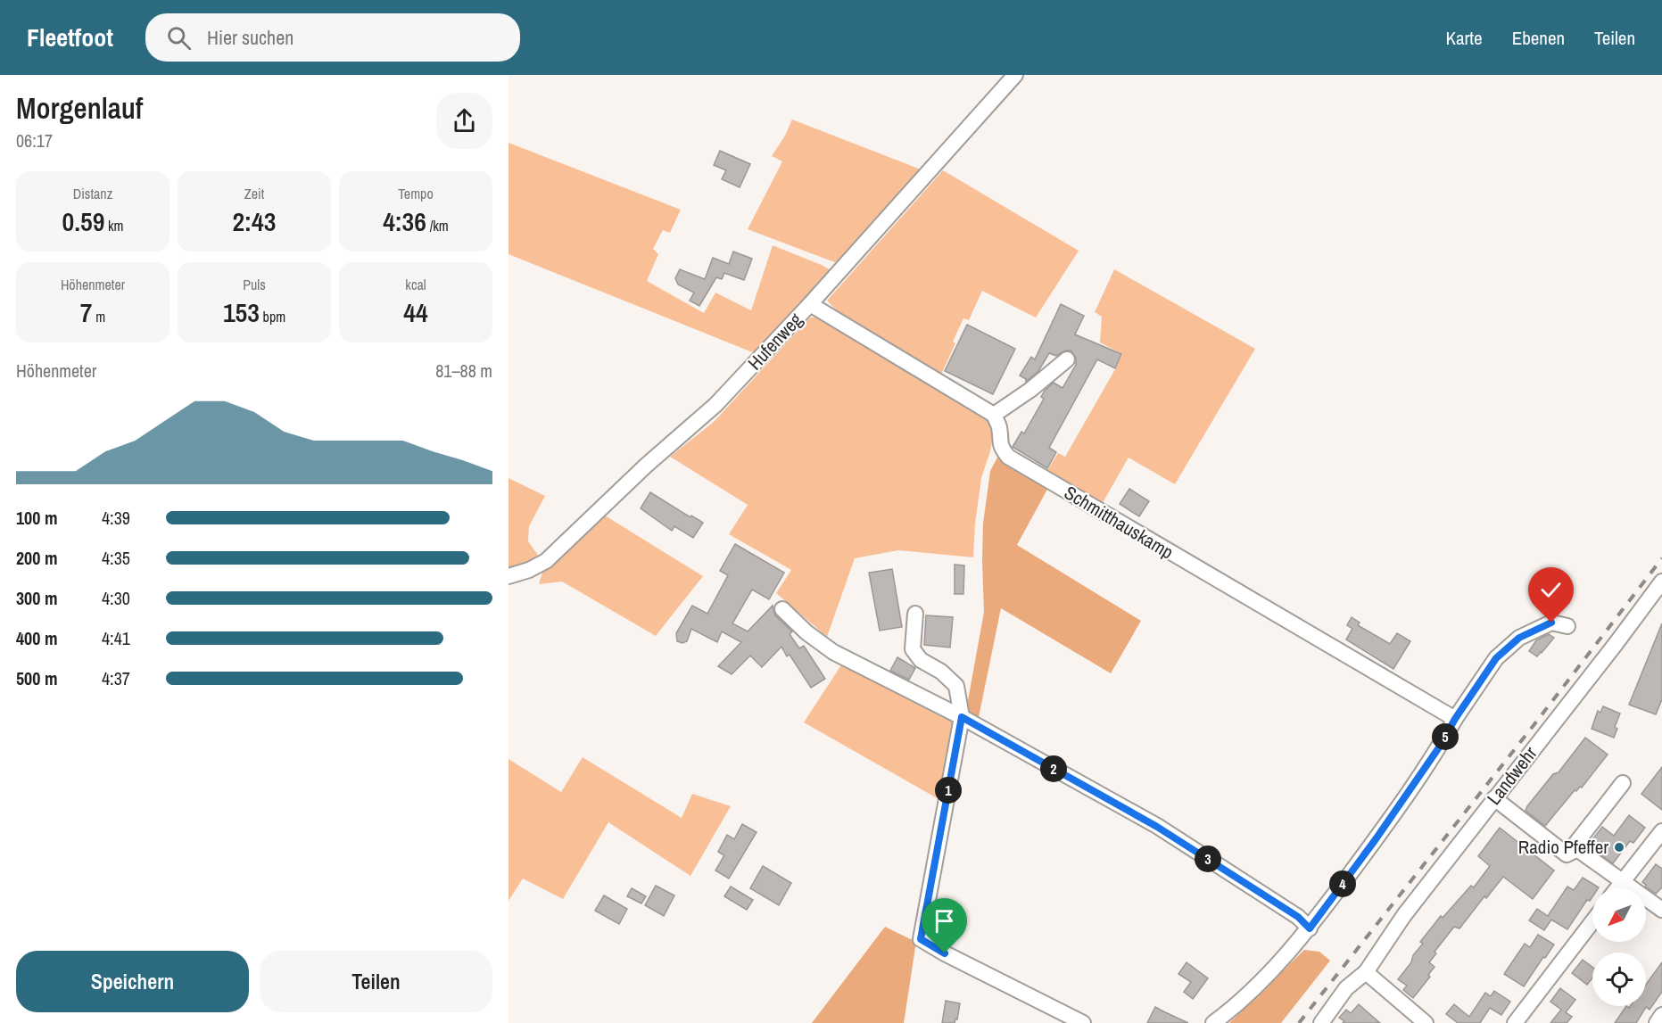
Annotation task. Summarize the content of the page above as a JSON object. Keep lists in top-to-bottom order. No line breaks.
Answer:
{"streets":{"street":["Hufenweg","Schmitthauskamp","Landwehr"]},"places":["Radio Pfeffer"],"north":"bottom left","page":{"header":"Fleetfoot","search":"Hier suchen","nav":["Karte","Ebenen","Teilen"],"heading":["Morgenlauf","06:17"],"stats":[["Distanz","0.59 km"],["Zeit","2:43"],["Tempo","4:36 /km"],["Höhenmeter","7 m"],["Puls","153 bpm"],["kcal","44"]],"chart":["Höhenmeter","81–88 m"],"list":[{"name":"100 m","note":"4:39"},{"name":"200 m","note":"4:35"},{"name":"300 m","note":"4:30"},{"name":"400 m","note":"4:41"},{"name":"500 m","note":"4:37"}],"pins":["5","2","1","3","4"],"buttons":["Speichern","Teilen"]}}
